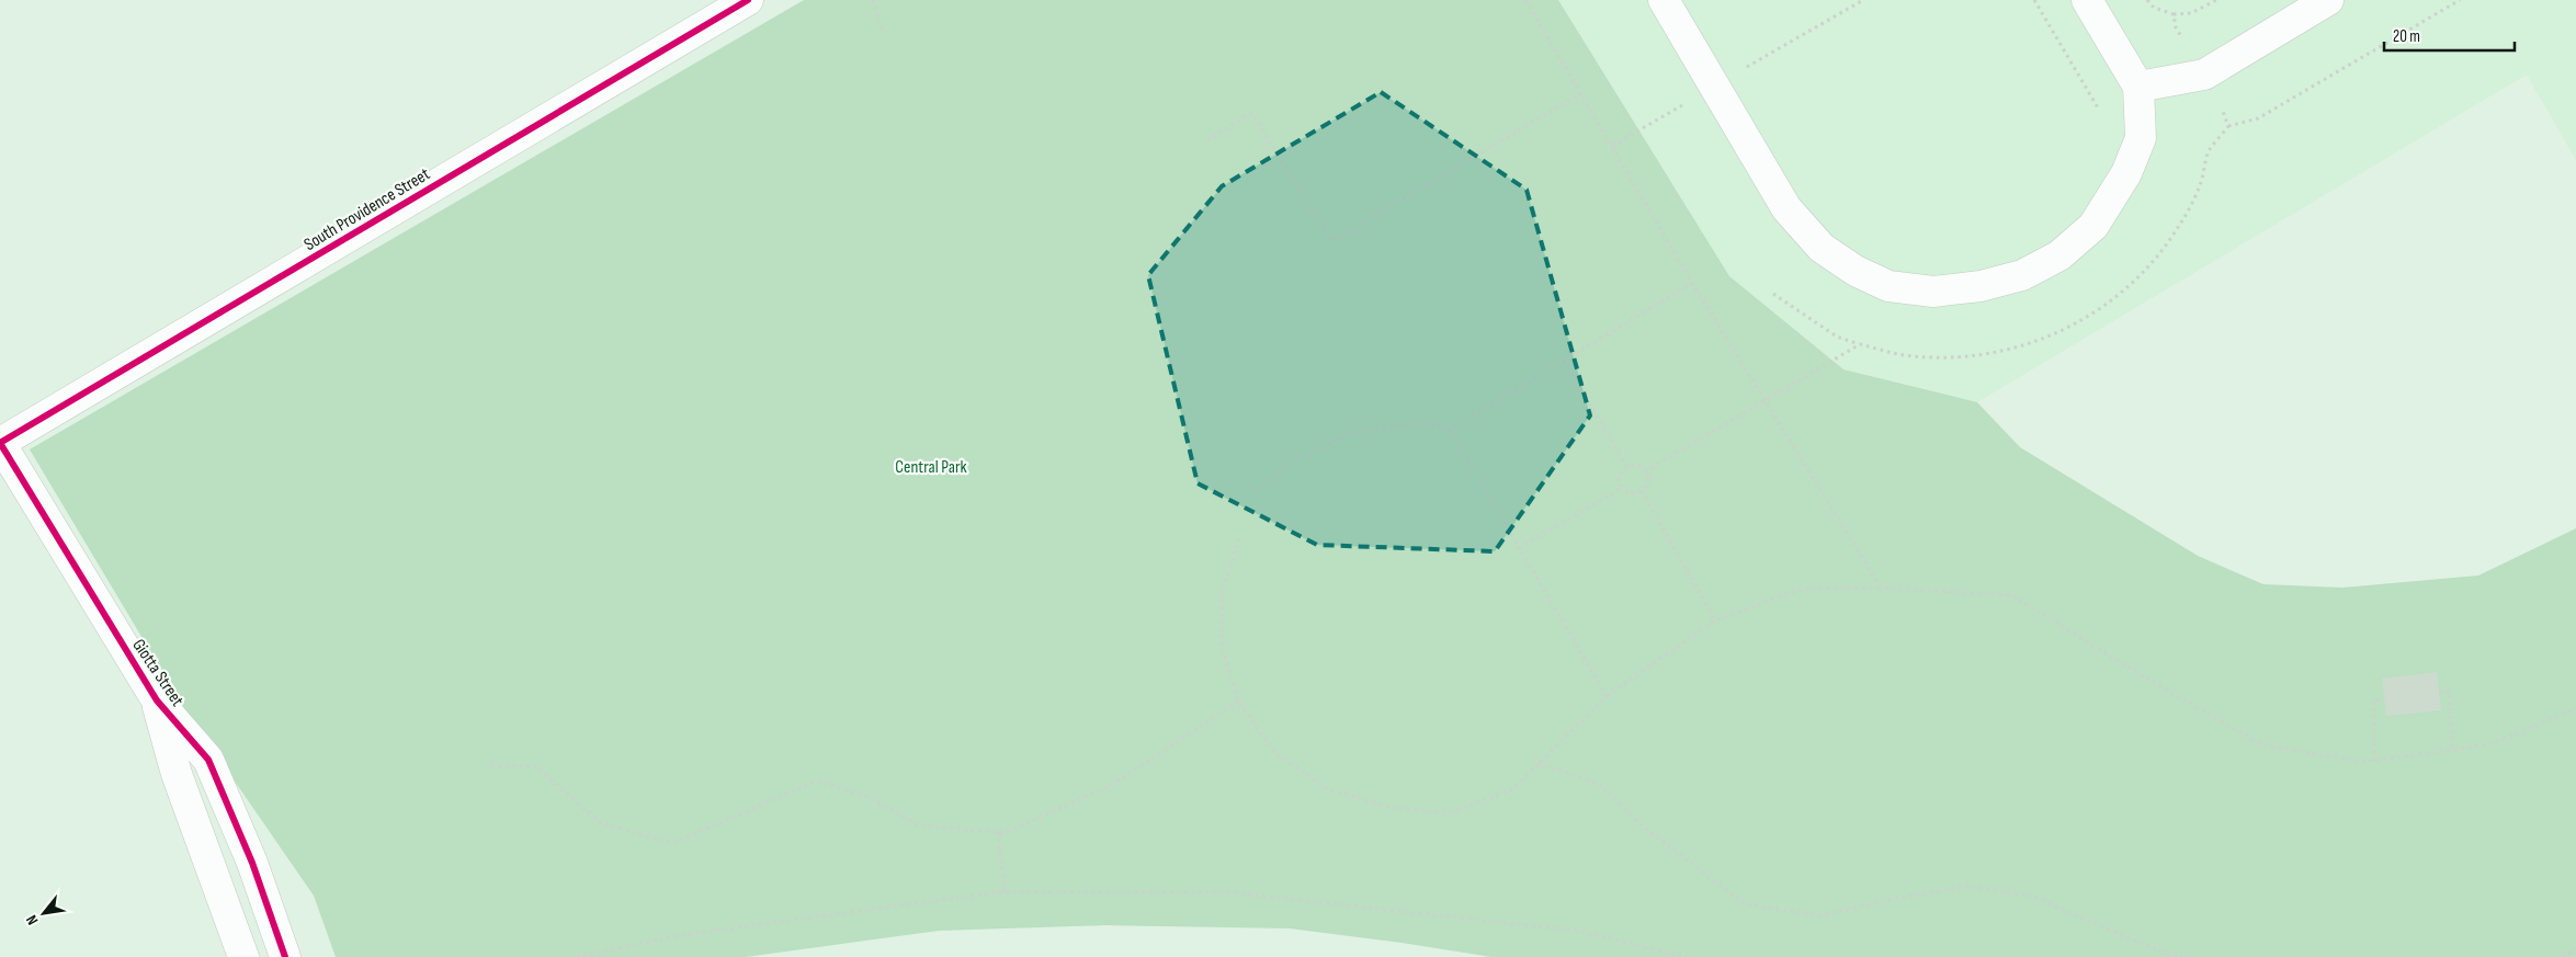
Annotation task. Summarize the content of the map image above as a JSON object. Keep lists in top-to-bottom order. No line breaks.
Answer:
{"streets":{"street":["South Providence Street","Giotta Street"]},"crossings":[["South Providence Street","Giotta Street"]],"parks":["Central Park"],"scale_bar":"20 m","north":"bottom left"}
